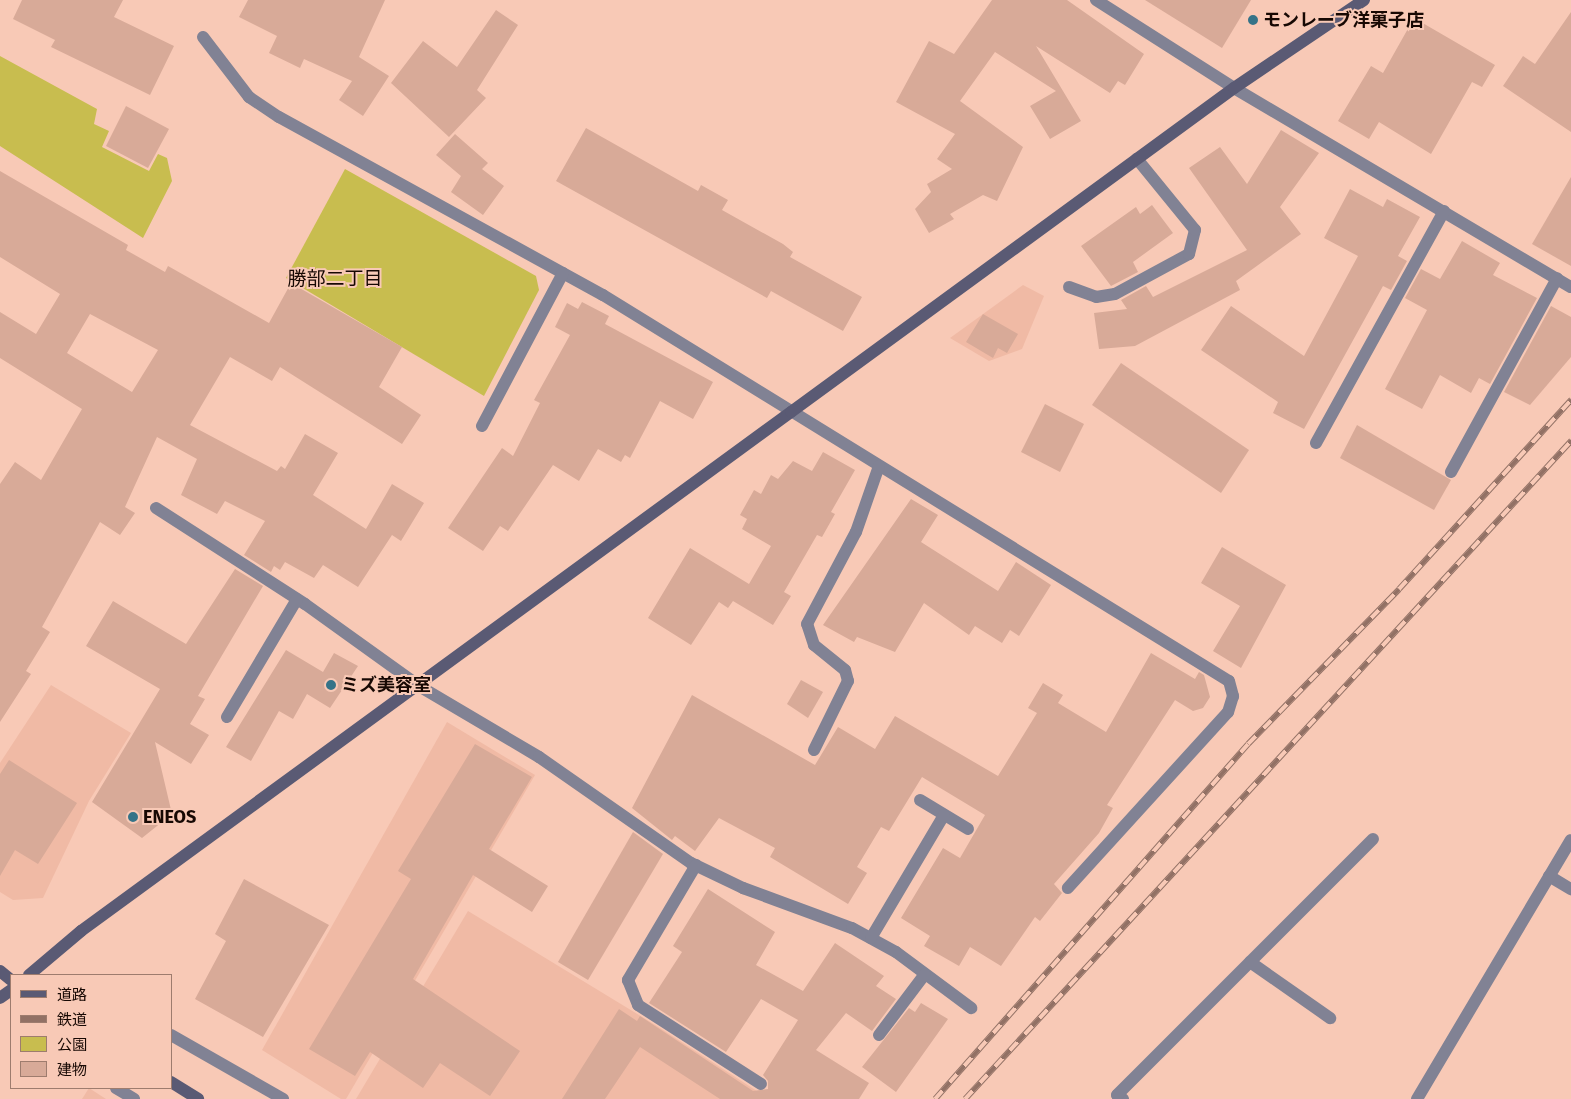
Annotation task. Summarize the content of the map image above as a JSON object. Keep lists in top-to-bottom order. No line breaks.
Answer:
{"districts":["勝部二丁目"],"places":["モンレーブ洋菓子店","ミズ美容室","ENEOS"],"legend":["道路","鉄道","公園","建物"]}
